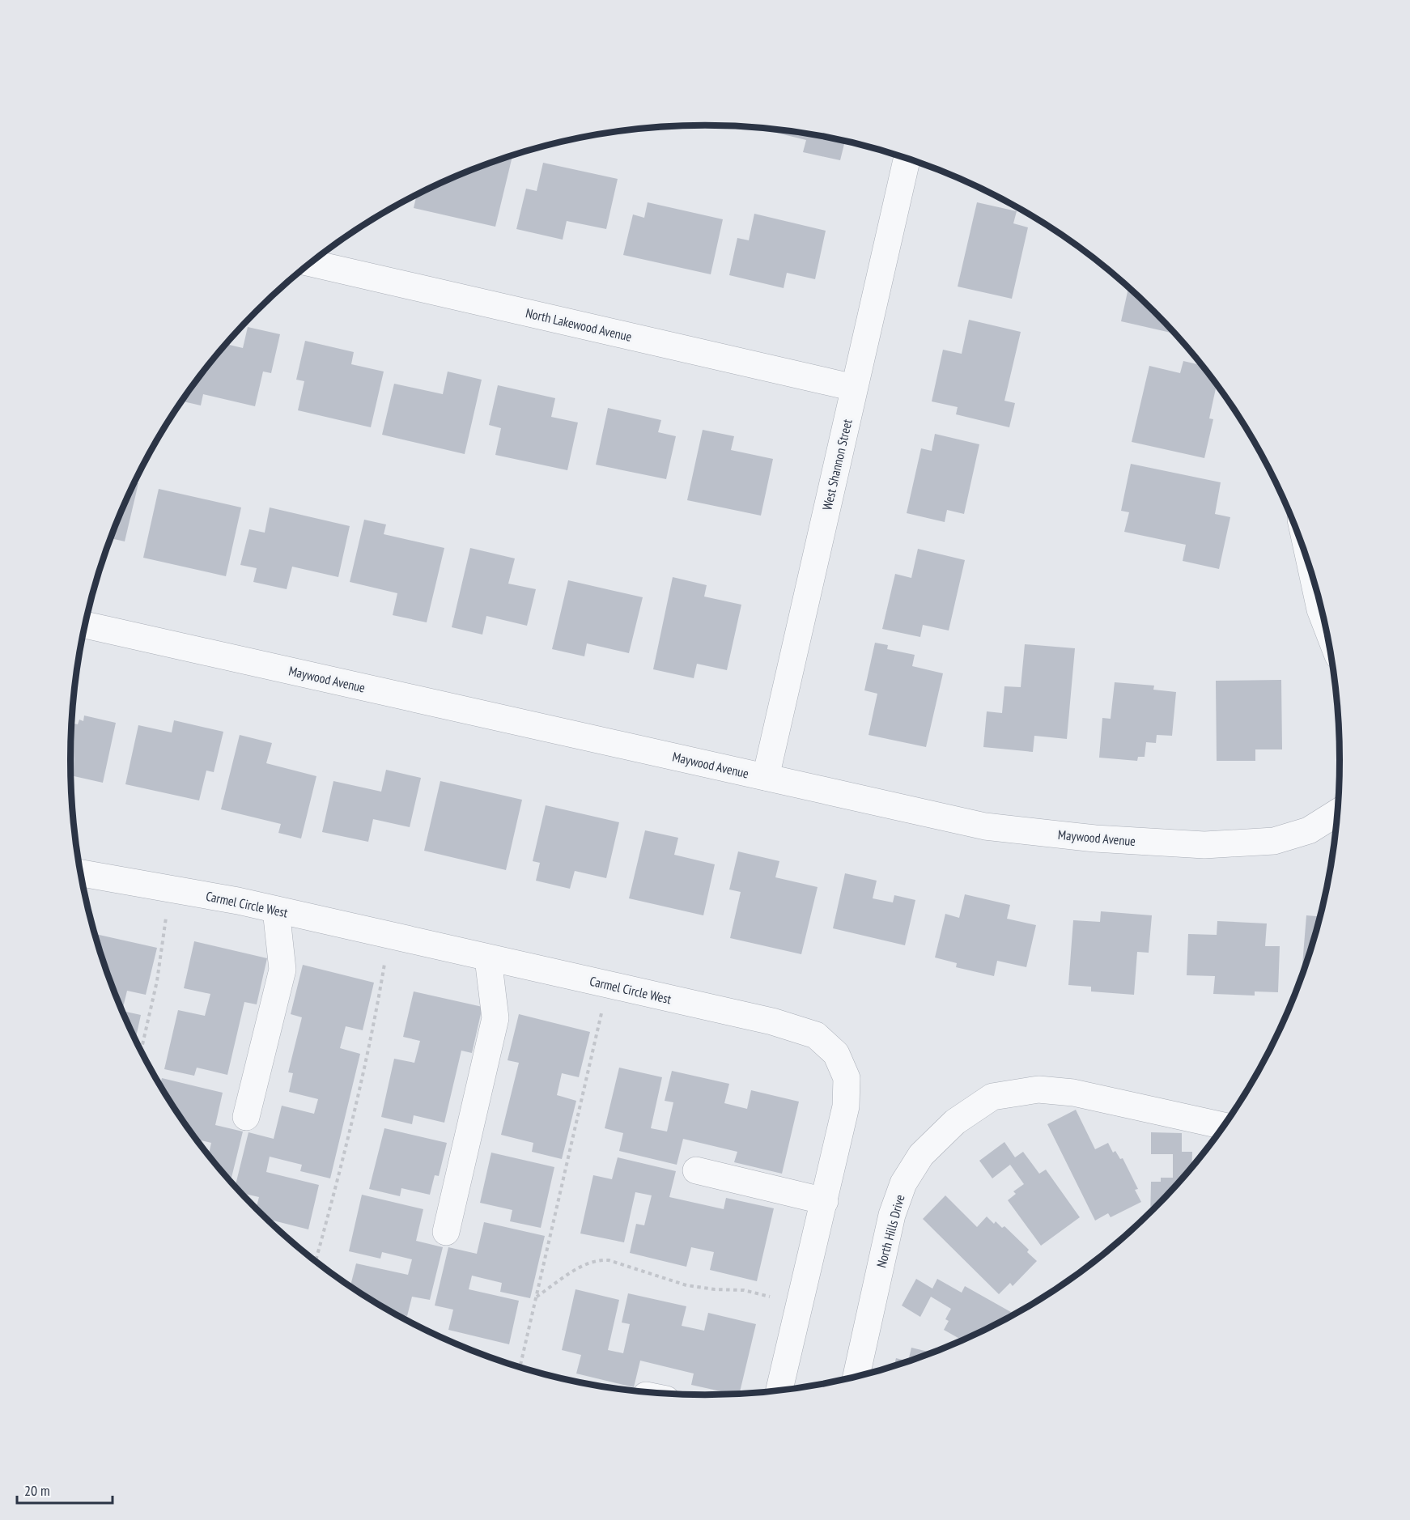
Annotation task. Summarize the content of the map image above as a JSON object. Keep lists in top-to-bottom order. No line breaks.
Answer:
{"streets":{"street":["North Lakewood Avenue","West Shannon Street","Maywood Avenue","Carmel Circle West","North Hills Drive"]},"crossings":[["North Lakewood Avenue","West Shannon Street"],["West Shannon Street","Maywood Avenue"]],"scale_bar":"20 m"}
